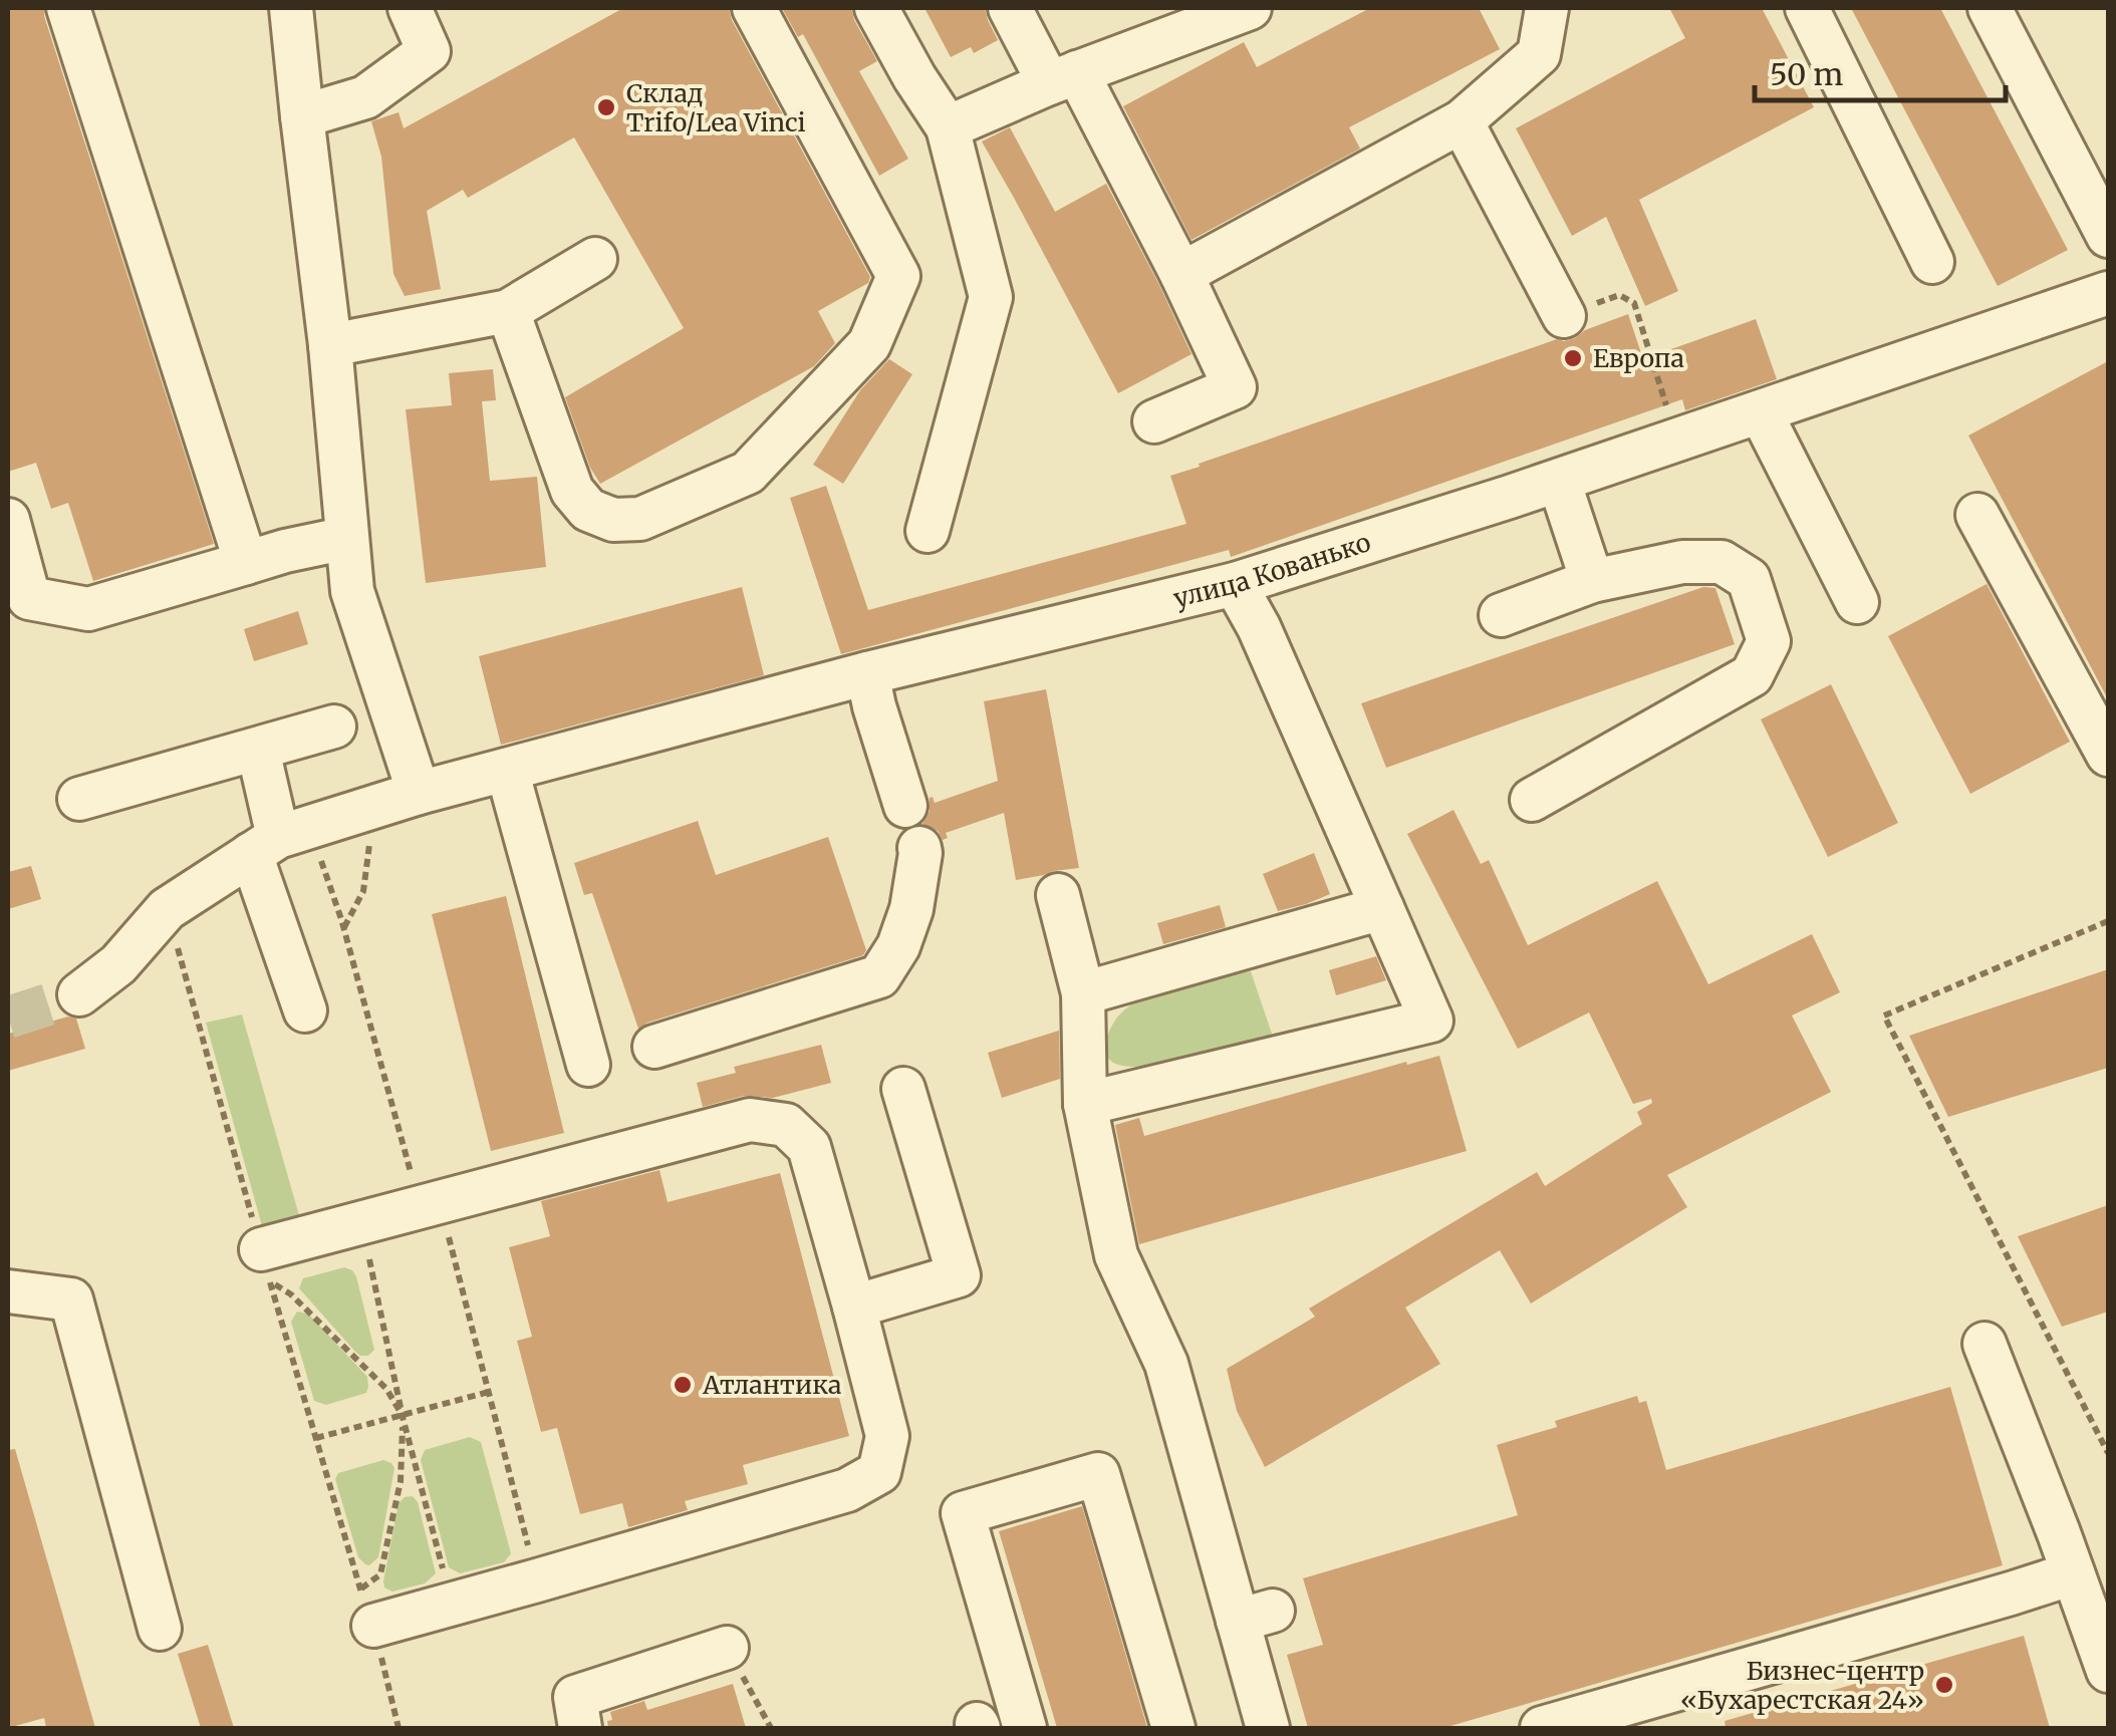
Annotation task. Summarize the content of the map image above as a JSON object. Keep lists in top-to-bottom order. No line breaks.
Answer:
{"streets":{"street":["улица Кованько"]},"places":["Склад Trifo/Lea Vinci","Европа","Атлантика","Бизнес-центр «Бухарестская 24»"],"scale_bar":"50 m"}
